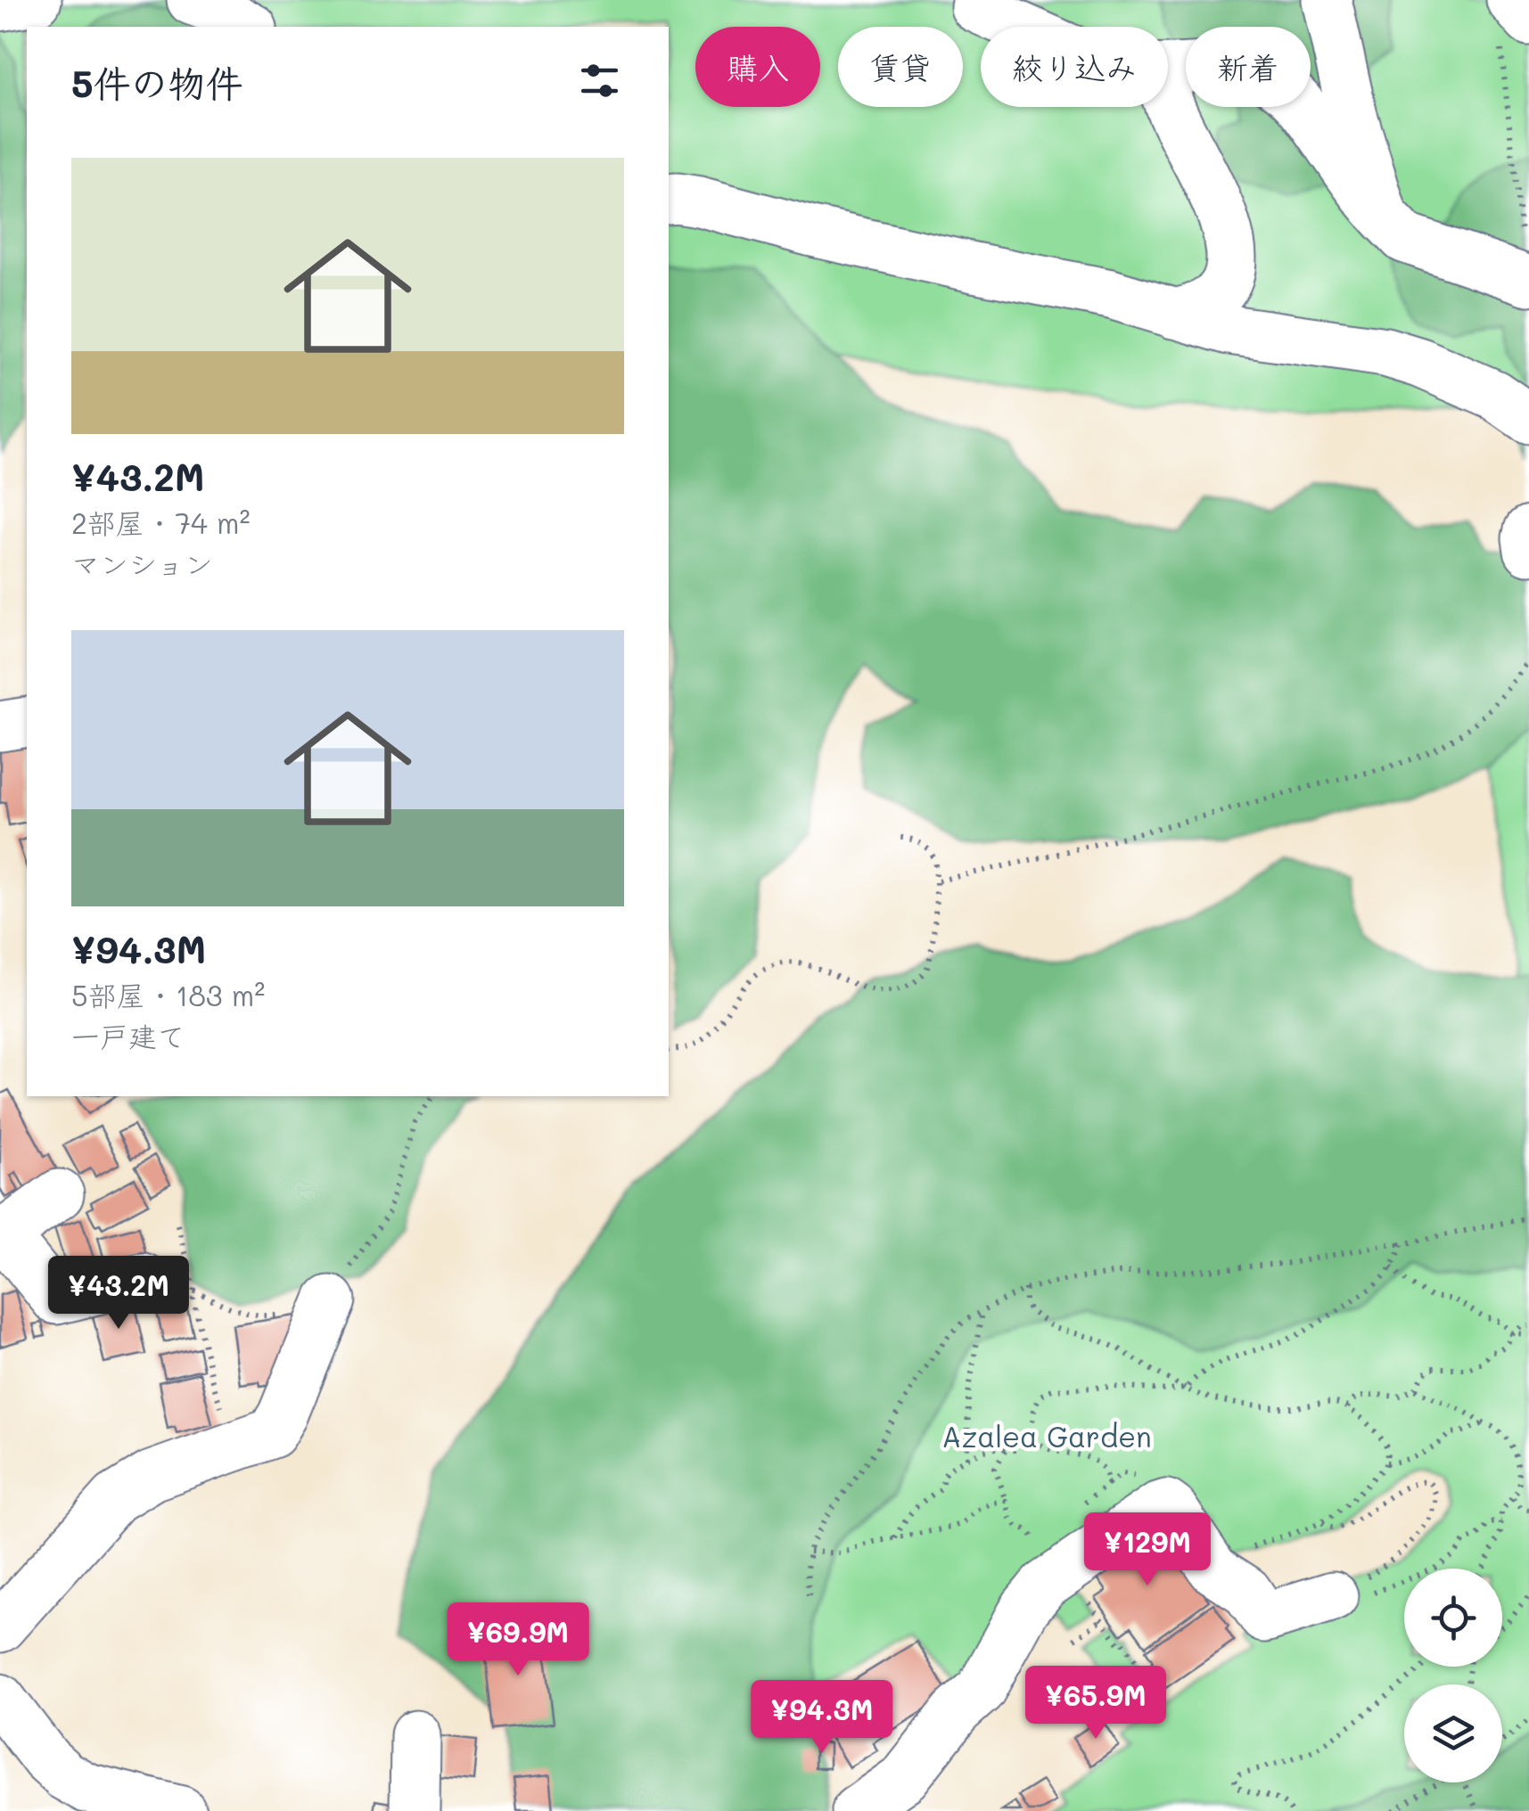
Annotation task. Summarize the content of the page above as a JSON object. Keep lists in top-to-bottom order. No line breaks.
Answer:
{"parks":["Azalea Garden"],"page":{"chip":["購入","賃貸","絞り込み","新着"],"heading":"5件の物件","list":[{"name":"¥43.2M","note":"2部屋 · 74 m² · マンション"},{"name":"¥94.3M","note":"5部屋 · 183 m² · 一戸建て"}],"price":["¥43.2M","¥129M","¥69.9M","¥65.9M","¥94.3M"]}}
